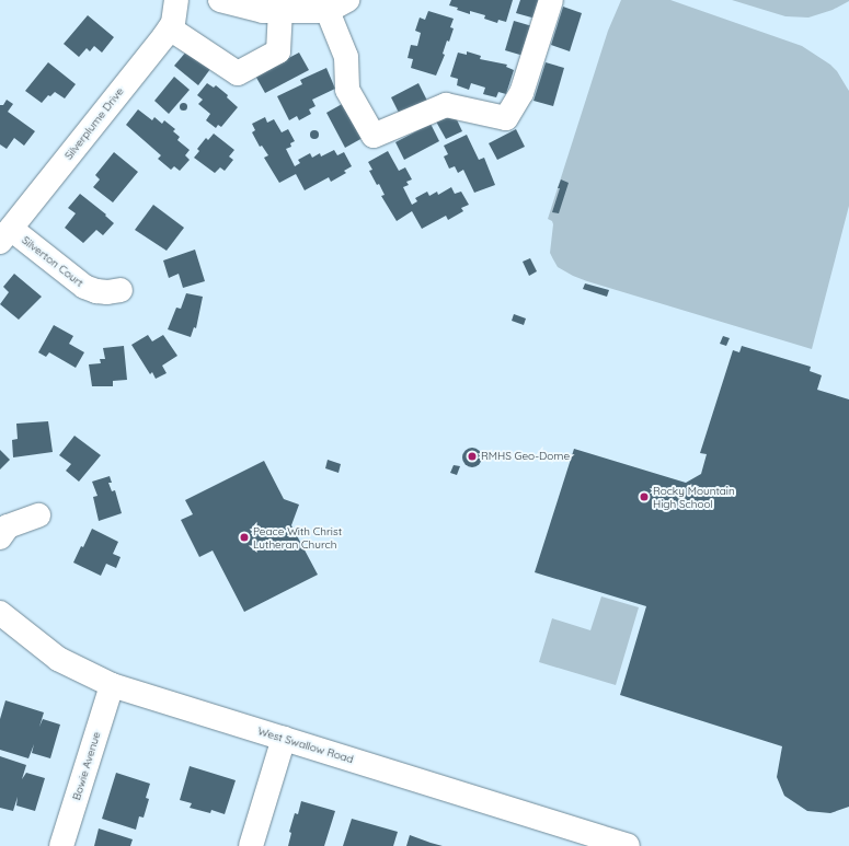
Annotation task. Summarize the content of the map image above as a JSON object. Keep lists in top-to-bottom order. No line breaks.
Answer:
{"streets":{"street":["Silverplume Drive","Silverton Court","West Swallow Road","Bowie Avenue"]},"crossings":[["Silverplume Drive","Silverton Court"],["West Swallow Road","Bowie Avenue"]],"places":["RMHS Geo-Dome","Rocky Mountain High School","Peace With Christ Lutheran Church"]}
